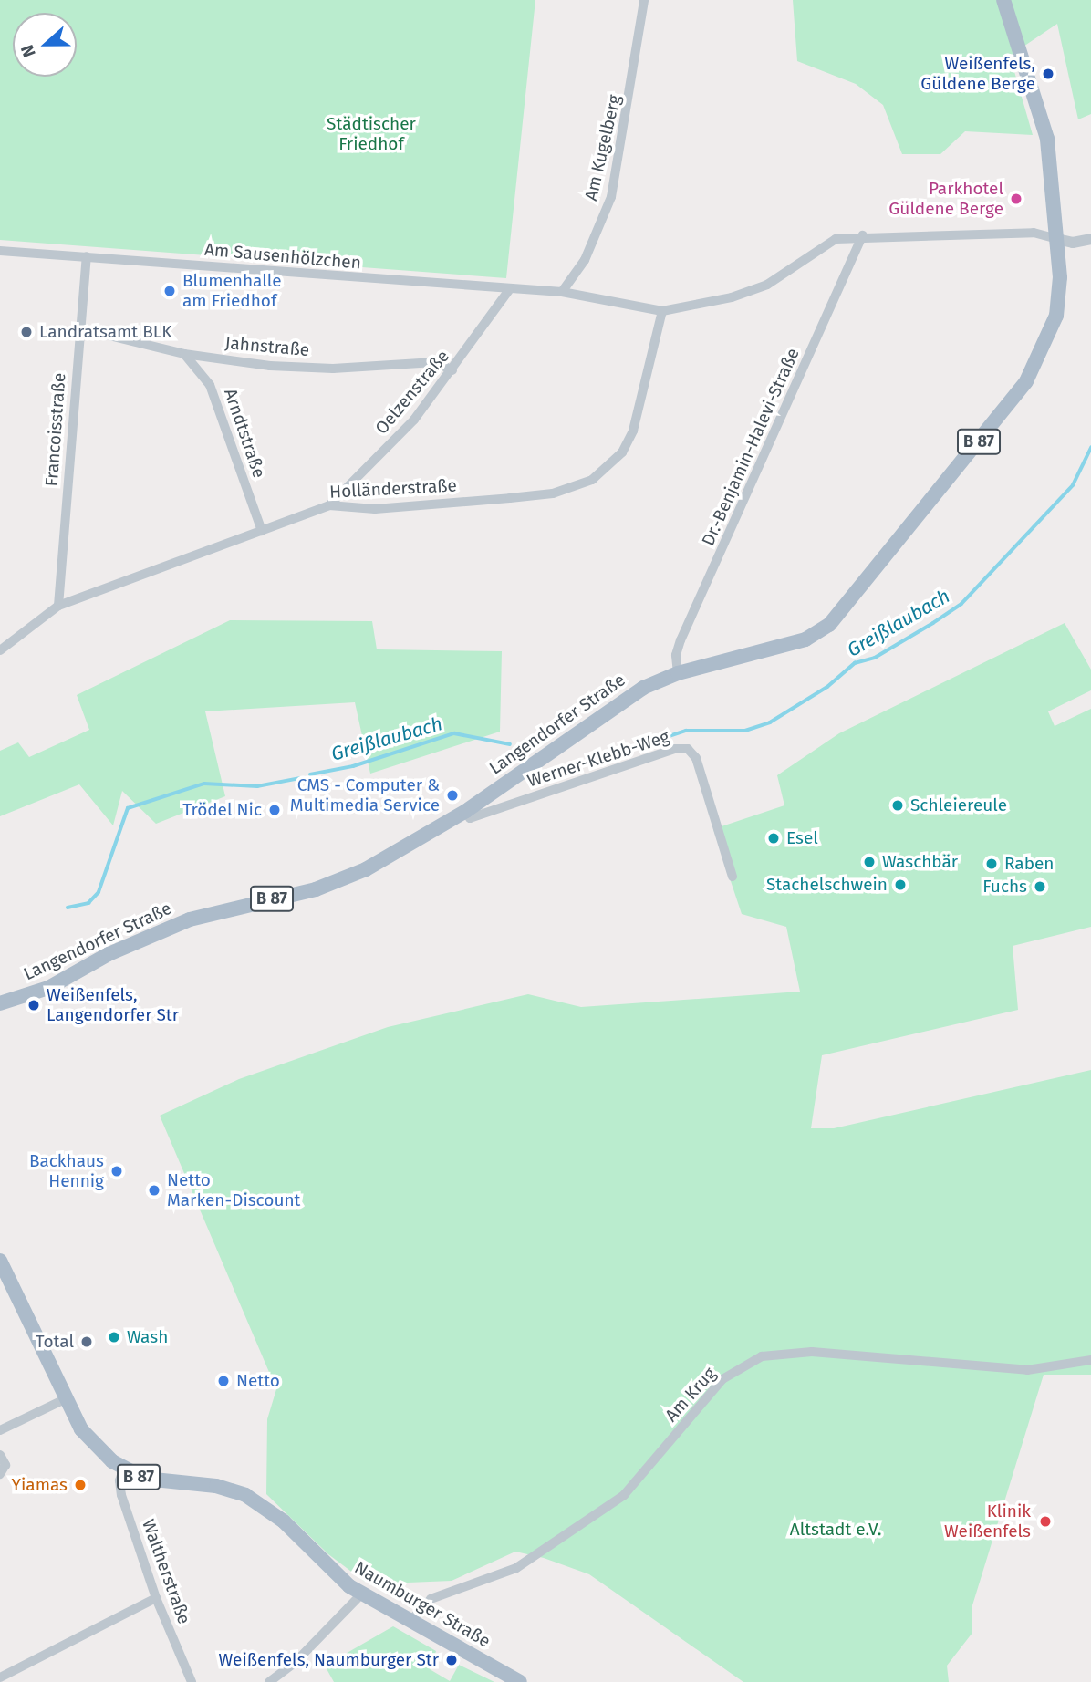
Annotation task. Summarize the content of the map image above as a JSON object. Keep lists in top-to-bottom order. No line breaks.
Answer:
{"streets":{"main road":["B 87","Langendorfer Straße","Naumburger Straße"],"street":["Am Kugelberg","Am Sausenhölzchen","Jahnstraße","Oelzenstraße","Francoisstraße","Arndtstraße","Dr.-Benjamin-Halevi-Straße","Holländerstraße","Werner-Klebb-Weg","Am Krug","Waltherstraße"]},"crossings":[["Am Kugelberg","Am Sausenhölzchen"],["Am Sausenhölzchen","Oelzenstraße"],["Am Sausenhölzchen","Francoisstraße"],["Am Sausenhölzchen","Holländerstraße"],["Jahnstraße","Oelzenstraße"],["Jahnstraße","Francoisstraße"],["Jahnstraße","Arndtstraße"],["Oelzenstraße","Holländerstraße"],["Francoisstraße","Holländerstraße"],["Arndtstraße","Holländerstraße"],["B 87","Langendorfer Straße"],["Dr.-Benjamin-Halevi-Straße","Langendorfer Straße"],["Langendorfer Straße","Werner-Klebb-Weg"],["Am Krug","Naumburger Straße"],["Waltherstraße","Naumburger Straße"]],"water":["Greißlaubach"],"parks":["Städtischer Friedhof","Altstadt e.V."],"places":["Weißenfels, Güldene Berge","Parkhotel Güldene Berge","Blumenhalle am Friedhof","Landratsamt BLK","CMS - Computer & Multimedia Service","Schleiereule","Trödel Nic","Esel","Waschbär","Raben","Stachelschwein","Fuchs","Weißenfels, Langendorfer Str","Backhaus Hennig","Netto Marken-Discount","Wash","Total","Netto","Yiamas","Klinik Weißenfels","Weißenfels, Naumburger Str"],"north":"left"}
